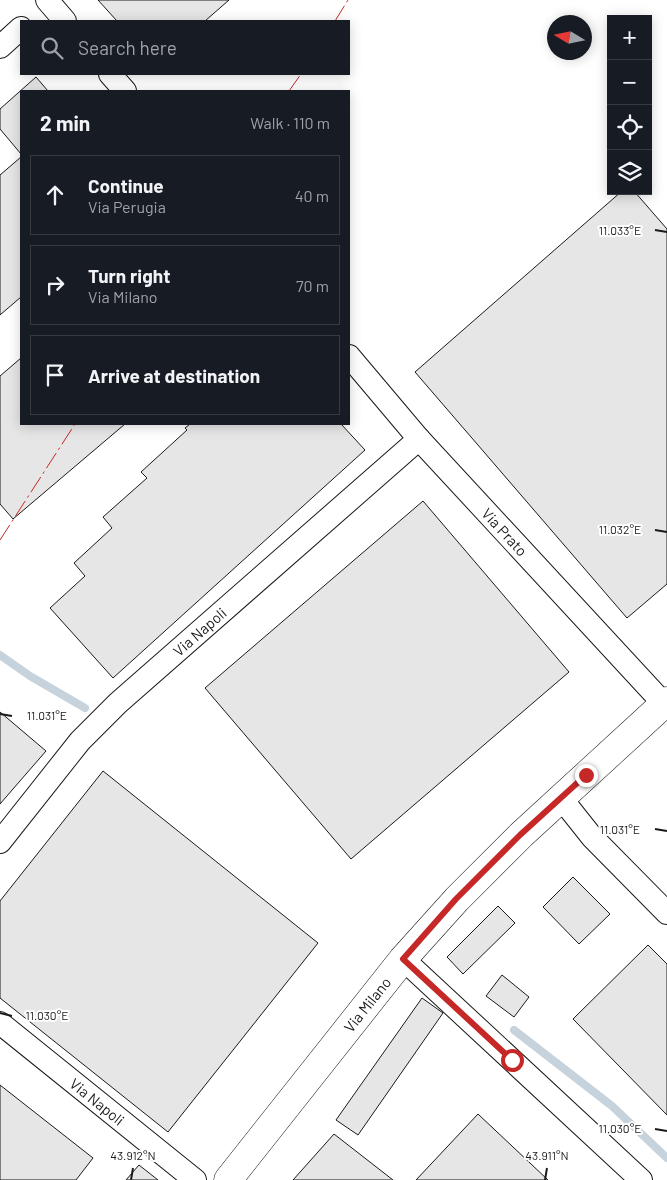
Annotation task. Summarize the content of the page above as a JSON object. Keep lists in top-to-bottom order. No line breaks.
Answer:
{"streets":{"street":["Via Prato","Via Napoli","Via Milano"]},"crossings":[["Via Prato","Via Napoli"],["Via Prato","Via Milano"]],"north":"left","page":{"map_buttons":["+","−"],"search":"Search here","heading":["2 min","Walk · 110 m"],"list":[["Continue","Via Perugia","40 m"],["Turn right","Via Milano","70 m"],"Arrive at destination"]},"coordinates":["11.033°E","11.032°E","11.031°E","11.030°E","43.912°N","43.911°N"]}
